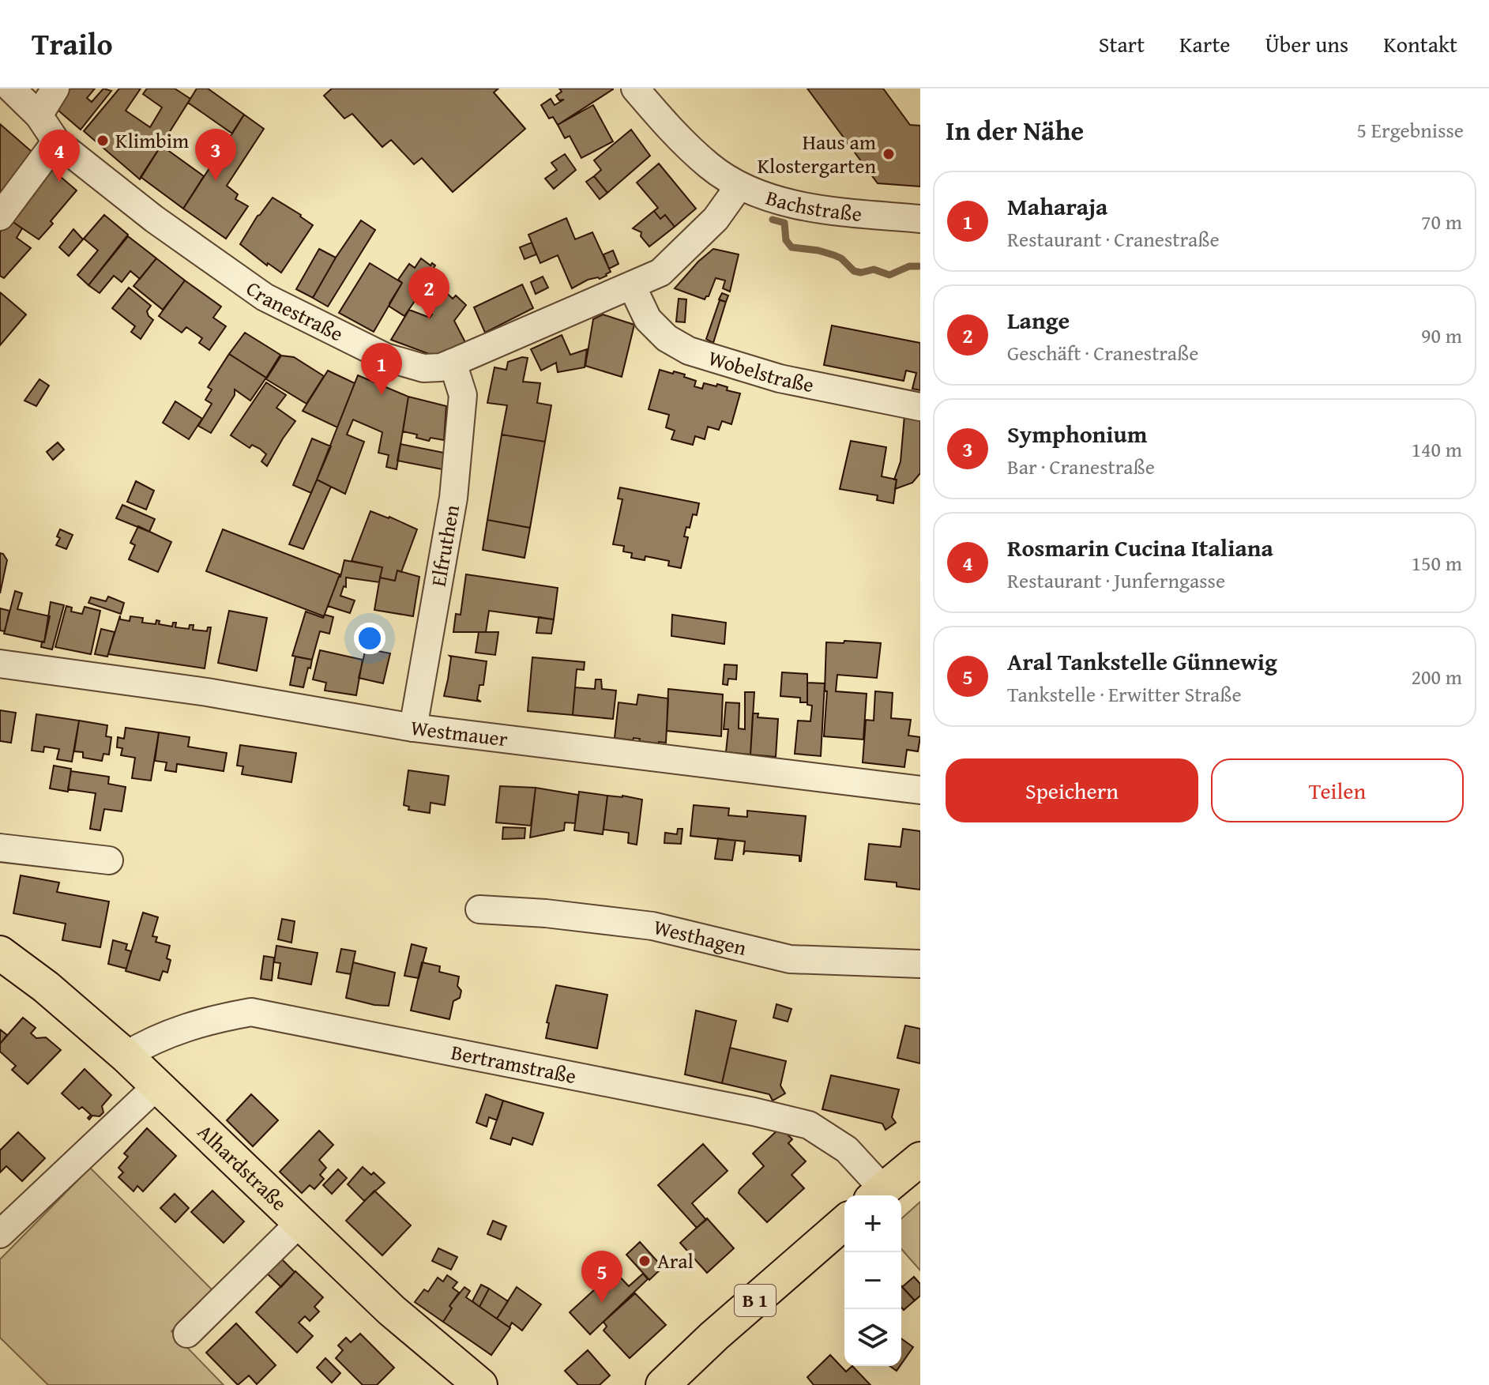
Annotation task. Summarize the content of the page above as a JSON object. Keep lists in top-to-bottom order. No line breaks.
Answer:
{"streets":{"main road":["Alhardstraße","B 1"],"street":["Bachstraße","Cranestraße","Wobelstraße","Elfruthen","Westmauer","Westhagen","Bertramstraße"]},"crossings":[["Bachstraße","Cranestraße"],["Cranestraße","Wobelstraße"],["Cranestraße","Elfruthen"],["Elfruthen","Westmauer"],["Bertramstraße","Alhardstraße"]],"places":["Klimbim","Haus am Klostergarten","Aral"],"page":{"header":"Trailo","nav":["Start","Karte","Über uns","Kontakt"],"heading":["In der Nähe","5 Ergebnisse"],"pins":["3","4","2","1","5"],"list":[{"mark":"1","name":"Maharaja","note":"Restaurant · Cranestraße","value":"70 m"},{"mark":"2","name":"Lange","note":"Geschäft · Cranestraße","value":"90 m"},{"mark":"3","name":"Symphonium","note":"Bar · Cranestraße","value":"140 m"},{"mark":"4","name":"Rosmarin Cucina Italiana","note":"Restaurant · Junferngasse","value":"150 m"},{"mark":"5","name":"Aral Tankstelle Günnewig","note":"Tankstelle · Erwitter Straße","value":"200 m"}],"buttons":["Speichern","Teilen"],"map_buttons":["+","−"]}}
